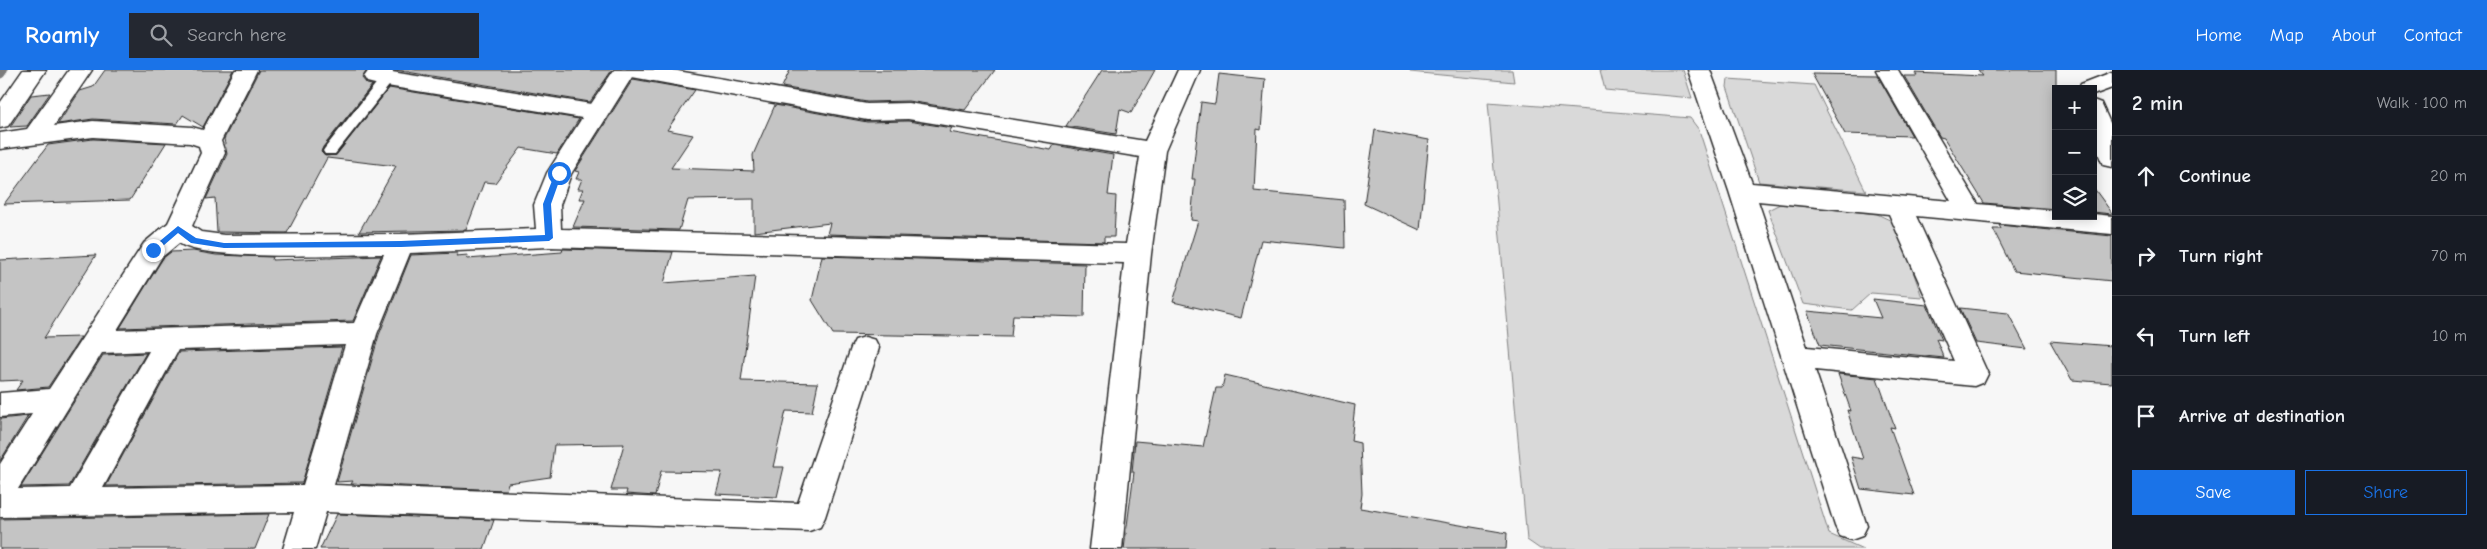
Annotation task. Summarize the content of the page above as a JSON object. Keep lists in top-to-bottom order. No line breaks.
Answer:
{"page":{"header":"Roamly","search":"Search here","nav":["Home","Map","About","Contact"],"heading":["2 min","Walk · 100 m"],"map_buttons":["+","−"],"list":[["Continue","20 m"],["Turn right","70 m"],["Turn left","10 m"],"Arrive at destination"],"buttons":["Save","Share"]}}
